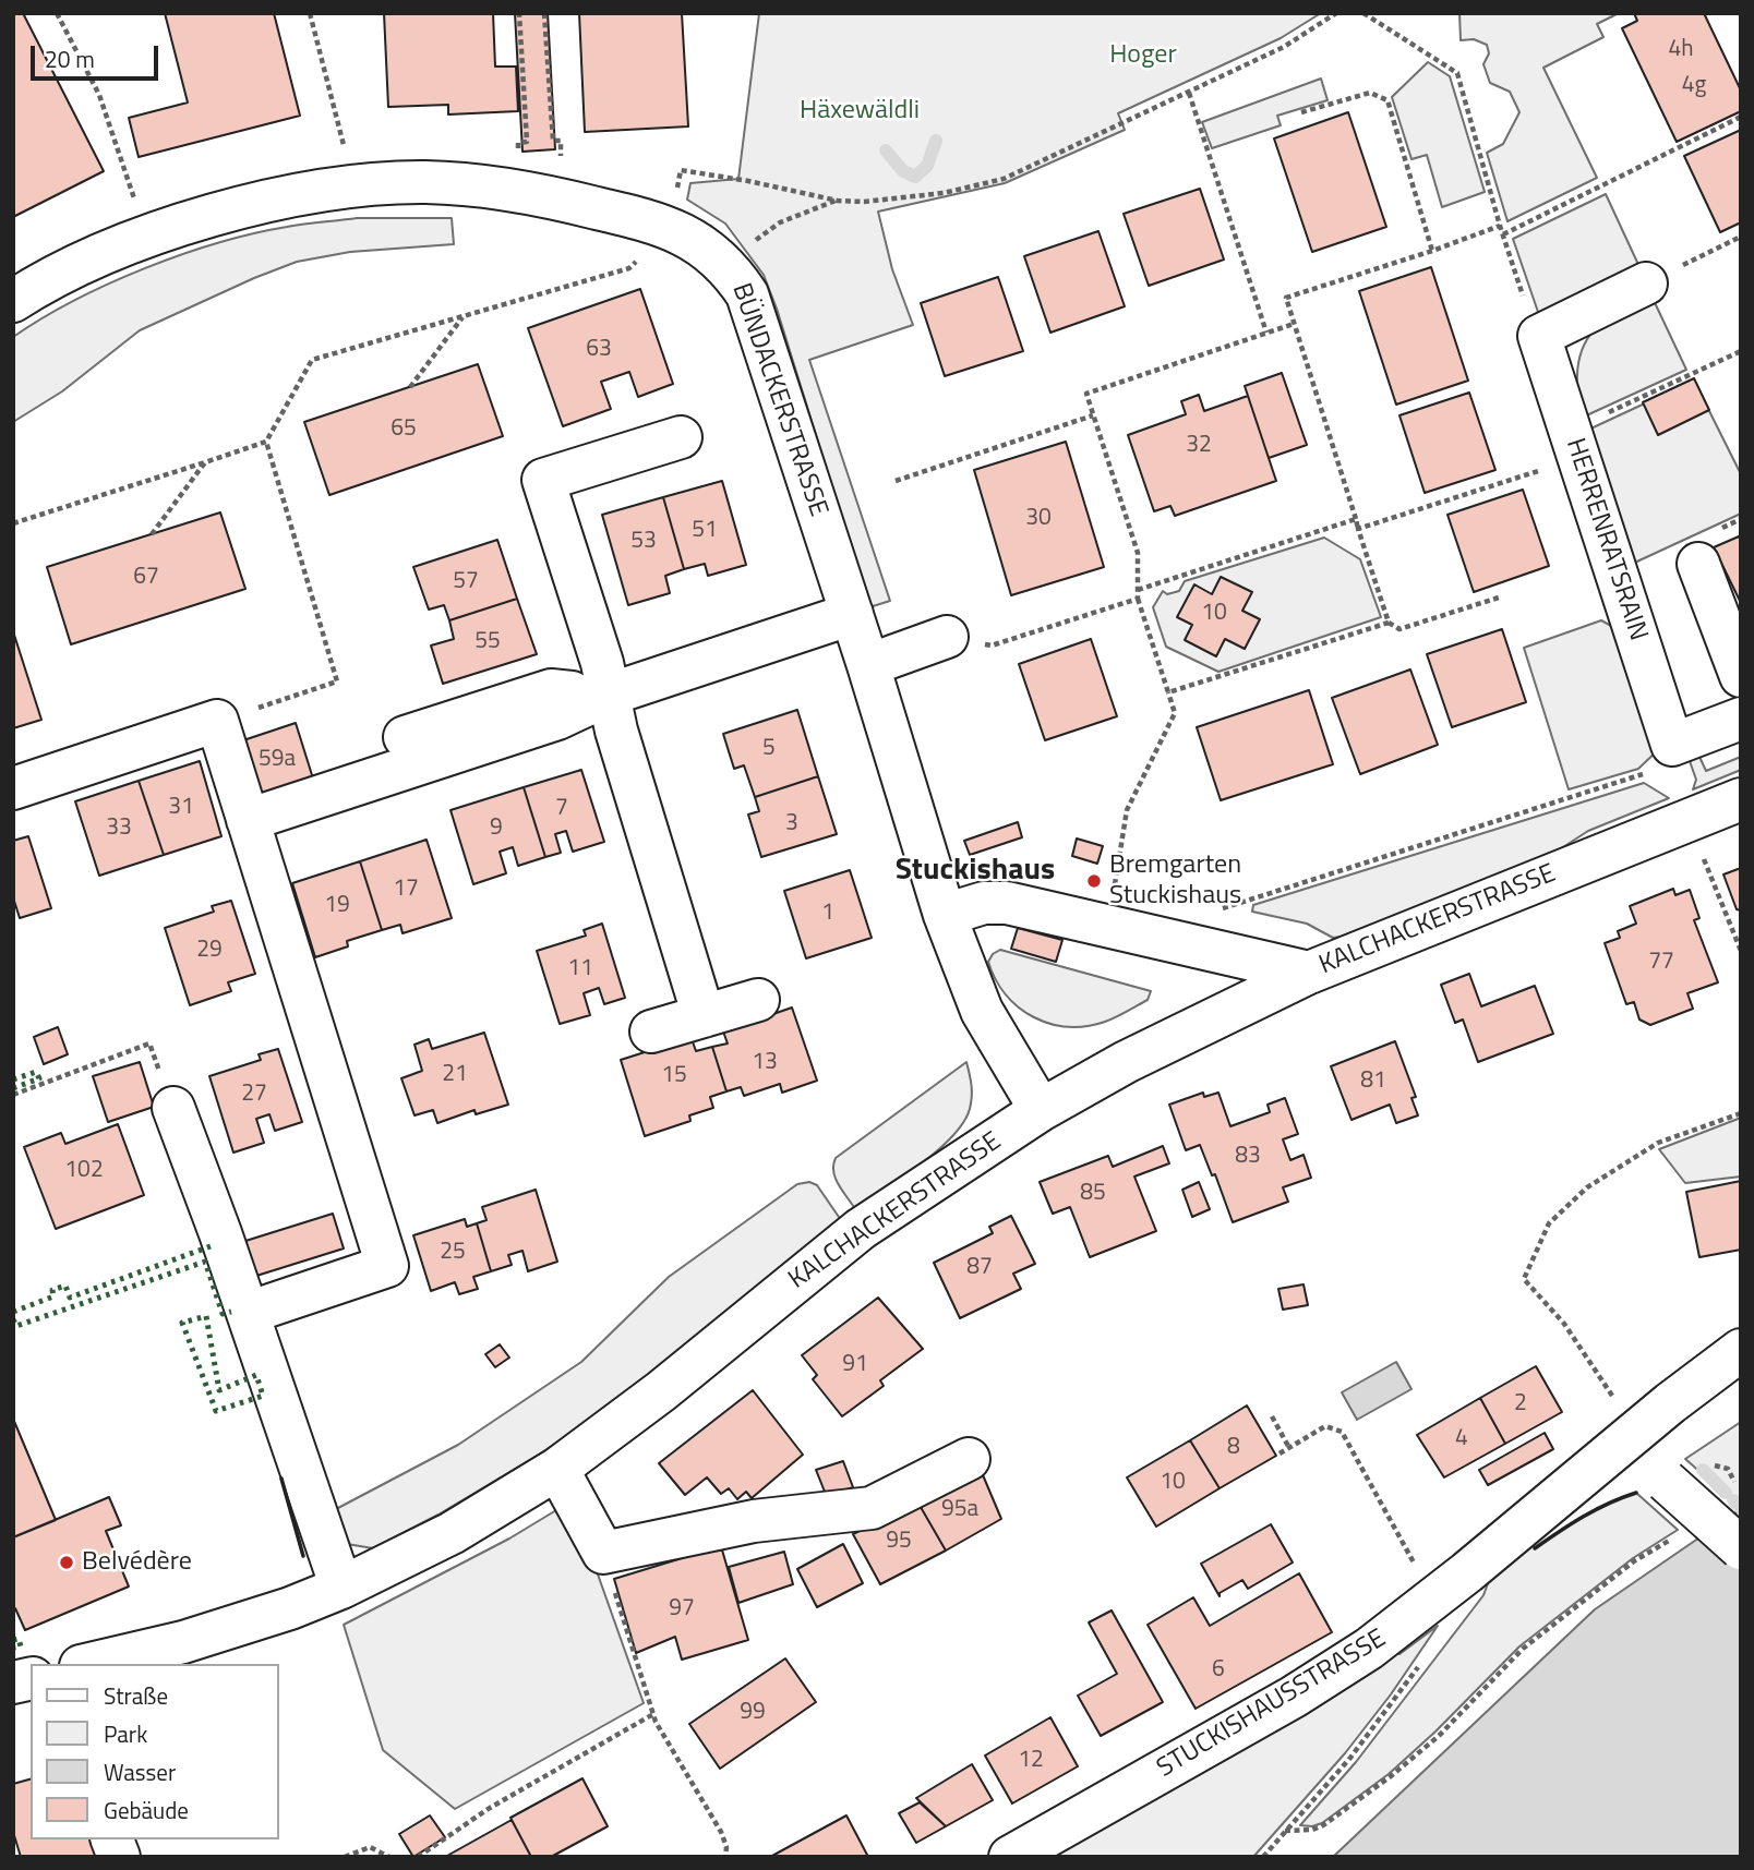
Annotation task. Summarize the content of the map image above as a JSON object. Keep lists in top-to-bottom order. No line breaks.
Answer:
{"streets":{"street":["BÜNDACKERSTRASSE","HERRENRATSRAIN","KALCHACKERSTRASSE","STUCKISHAUSSTRASSE"]},"crossings":[["BÜNDACKERSTRASSE","KALCHACKERSTRASSE"]],"districts":["Stuckishaus"],"parks":["Hoger","Häxewäldli"],"places":["Bremgarten Stuckishaus","Belvédère"],"house_numbers":["4h","4g","63","65","32","30","51","53","67","57","10","55","5","59a","31","7","3","33","9","17","19","1","29","77","11","13","21","15","81","27","83","102","85","25","87","91","2","4","8","10","95a","95","97","6","99","12"],"legend":["Straße","Park","Wasser","Gebäude"],"scale_bar":"20 m"}
